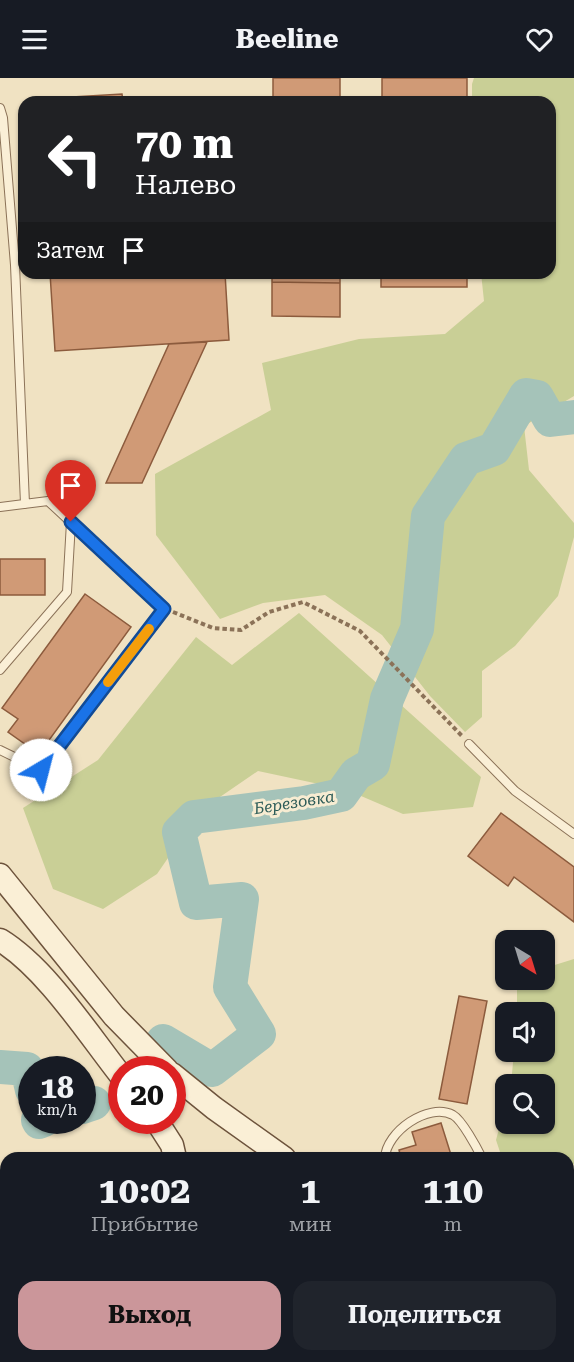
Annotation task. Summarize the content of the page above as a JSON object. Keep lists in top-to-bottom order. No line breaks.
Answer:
{"water":["Березовка"],"north":"bottom right","page":{"header":"Beeline","turn":["70 m","Налево"],"then":"Затем","speed":"18 km/h","limit":"20","eta":["10:02","Прибытие","1","мин","110","m"],"buttons":["Выход","Поделиться"]}}
